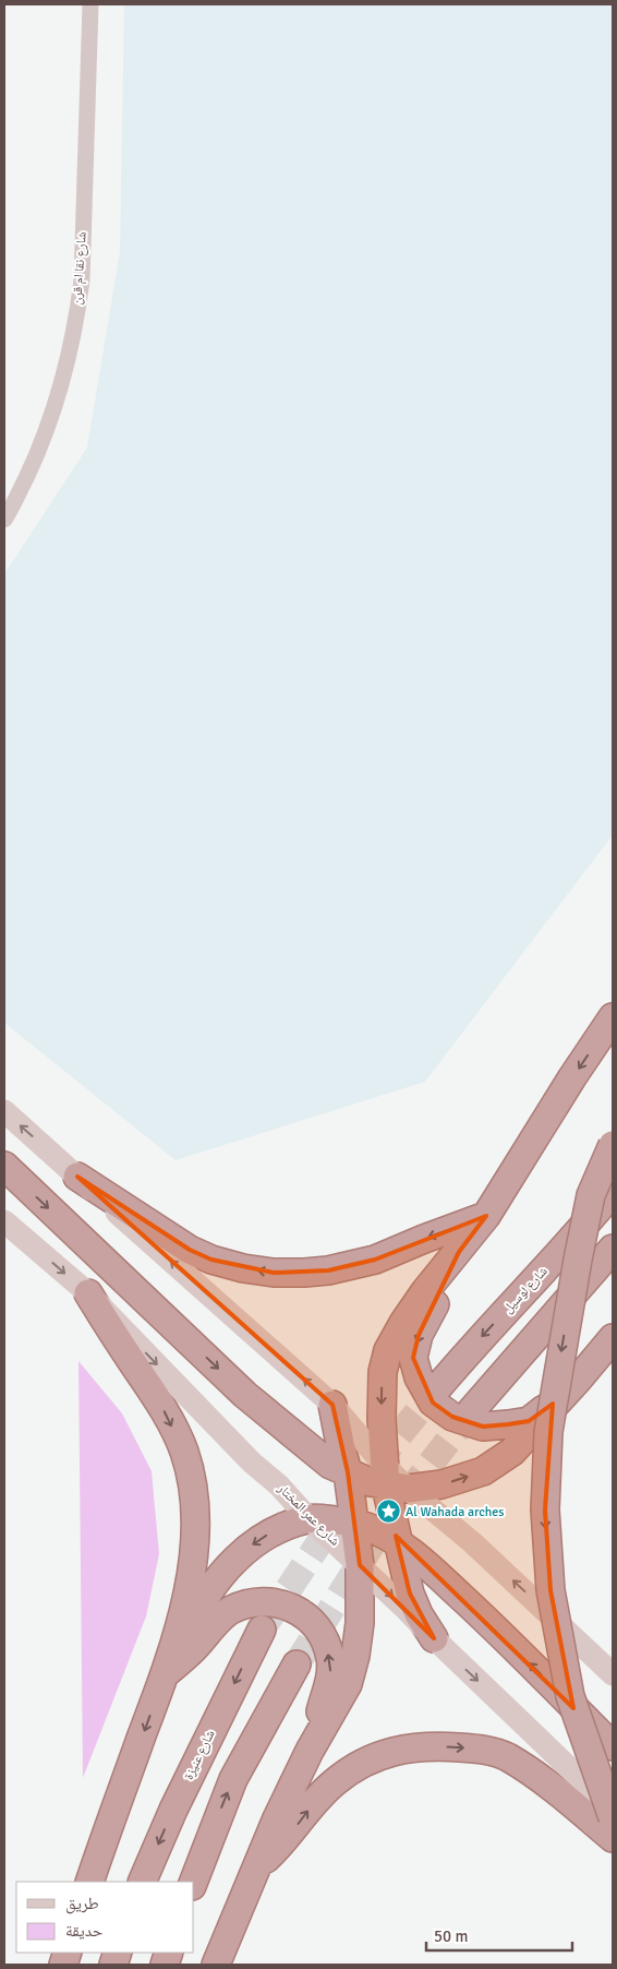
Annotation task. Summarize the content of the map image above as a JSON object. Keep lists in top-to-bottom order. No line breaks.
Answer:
{"streets":{"highway":["شارع لوسيل","شارع عنيزة"],"main road":["شارع عمر المختار"],"street":["شارع نقا ام قرن"]},"places":{"place":["Al Wahada arches"]},"legend":["طريق","حديقة"],"scale_bar":"50 m"}
